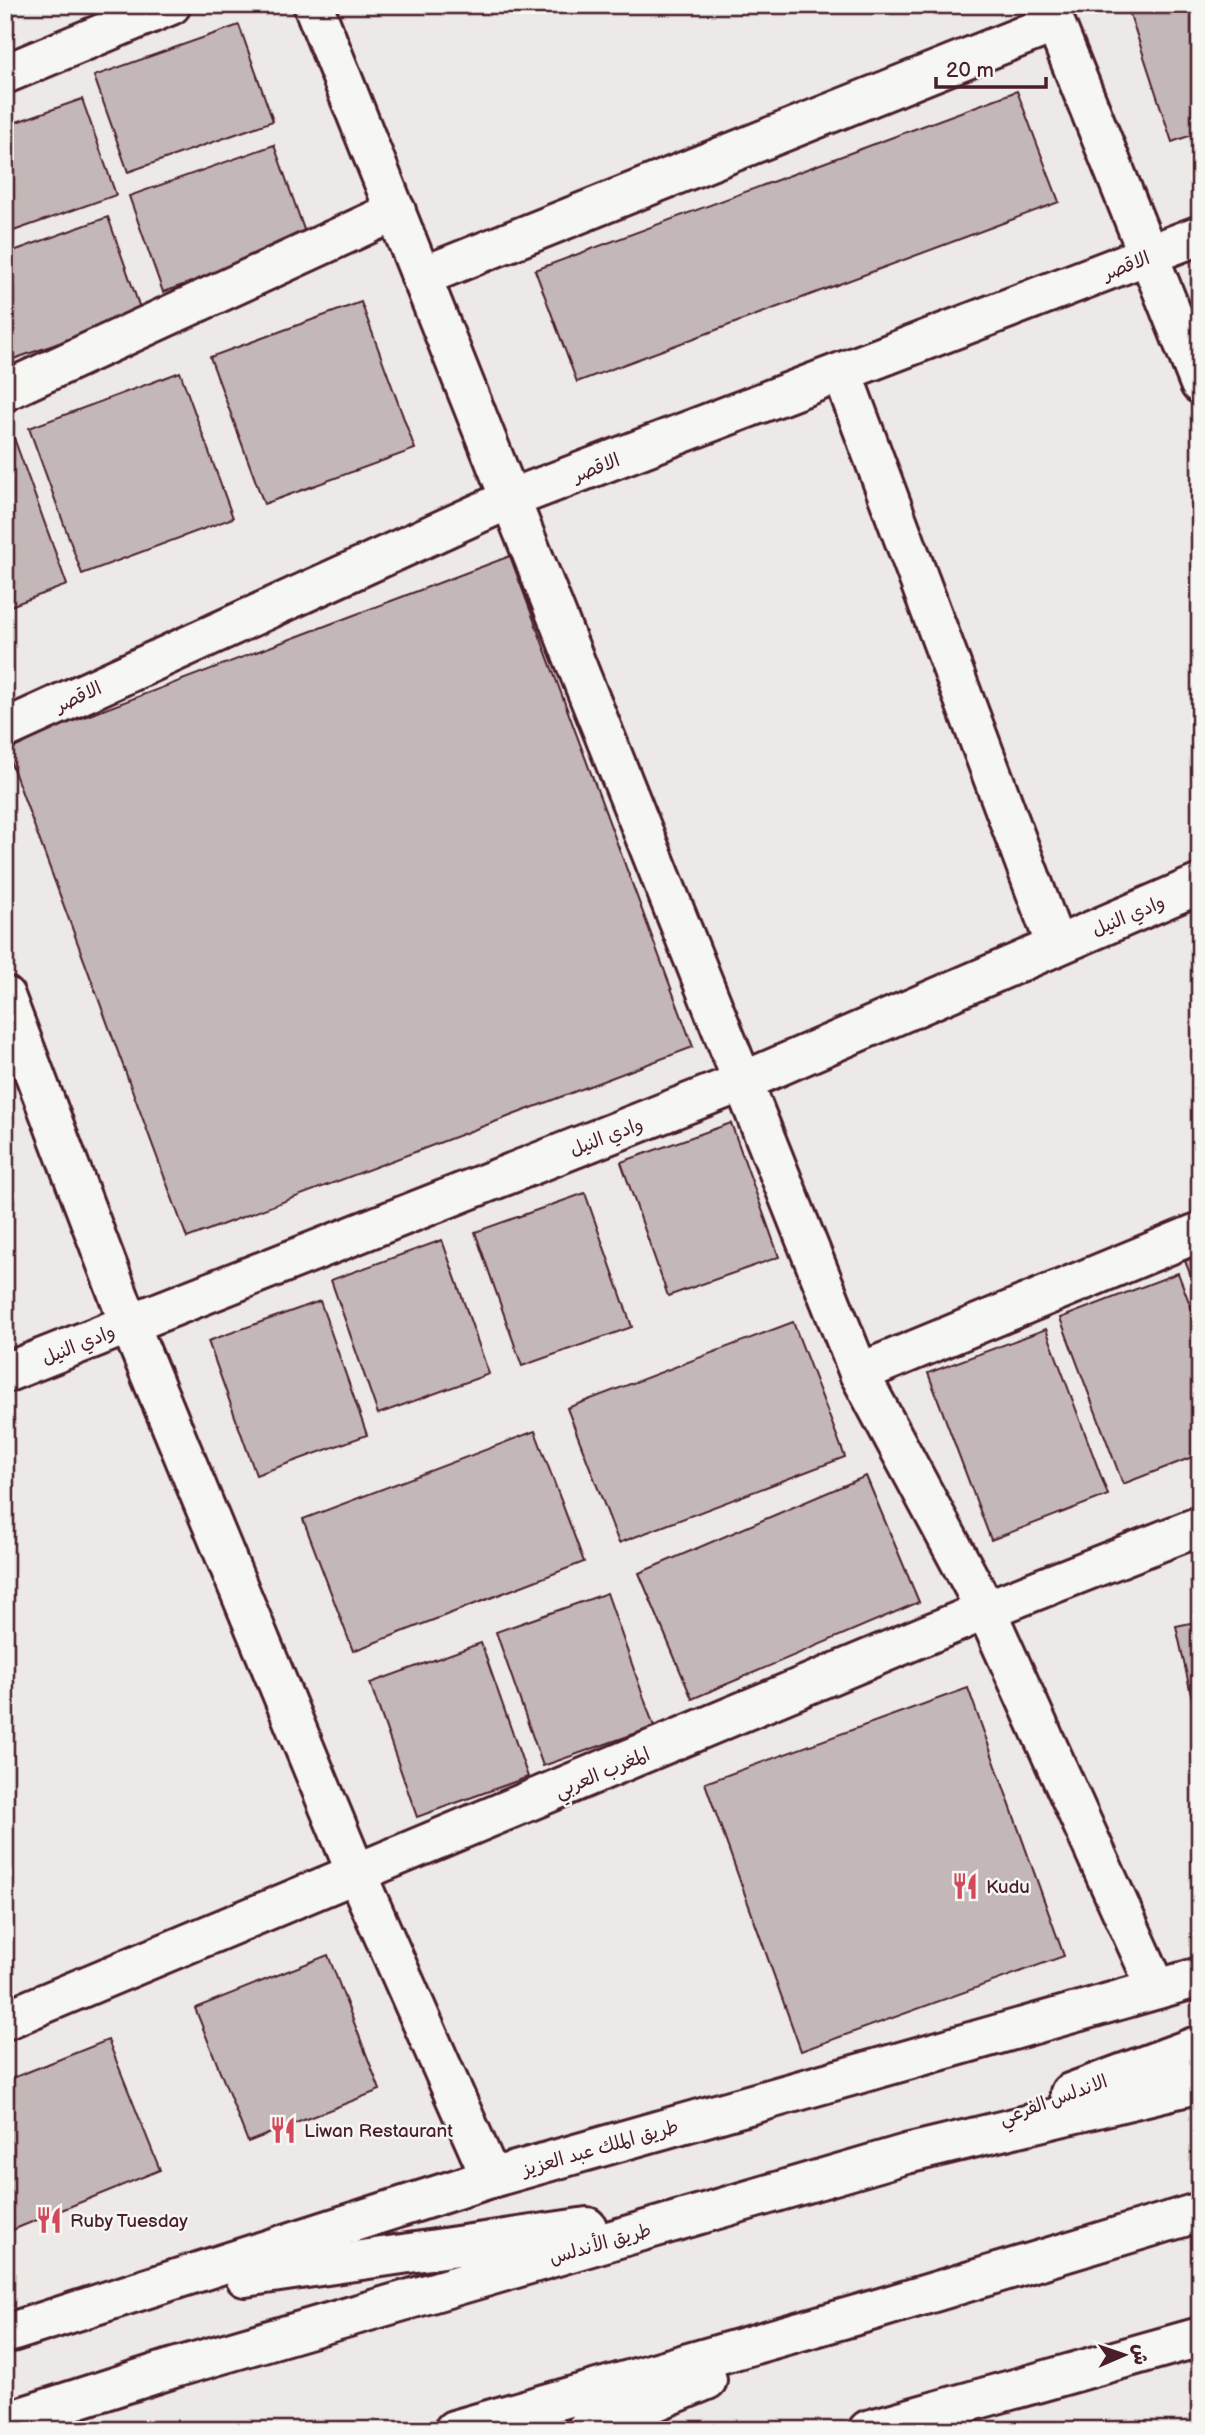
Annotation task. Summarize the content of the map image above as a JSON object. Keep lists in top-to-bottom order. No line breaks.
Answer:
{"streets":{"street":["الاقصر","وادي النيل","المغرب العربي","الاندلس الفرعي","طريق الملك عبد العزيز","طريق الأندلس"]},"crossings":[["الاندلس الفرعي","طريق الأندلس"]],"places":{"restaurant":["Kudu","Liwan Restaurant","Ruby Tuesday"]},"scale_bar":"20 m","north":"right"}
